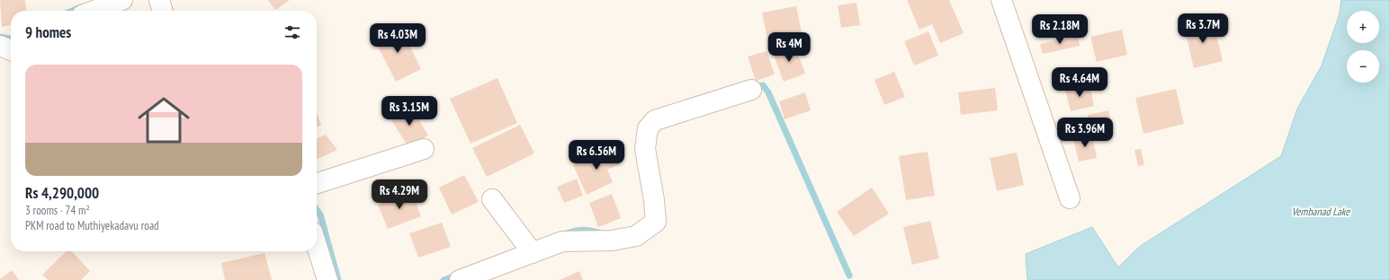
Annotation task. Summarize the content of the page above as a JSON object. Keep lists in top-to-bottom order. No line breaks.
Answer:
{"water":["Vembanad Lake"],"page":{"map_buttons":["+","−"],"heading":"9 homes","price":["Rs 3.7M","Rs 2.18M","Rs 4.03M","Rs 4M","Rs 4.64M","Rs 3.15M","Rs 3.96M","Rs 6.56M","Rs 4.29M"],"list":[{"name":"Rs 4,290,000","note":"3 rooms · 74 m² · PKM road to Muthiyekadavu road"}]}}
